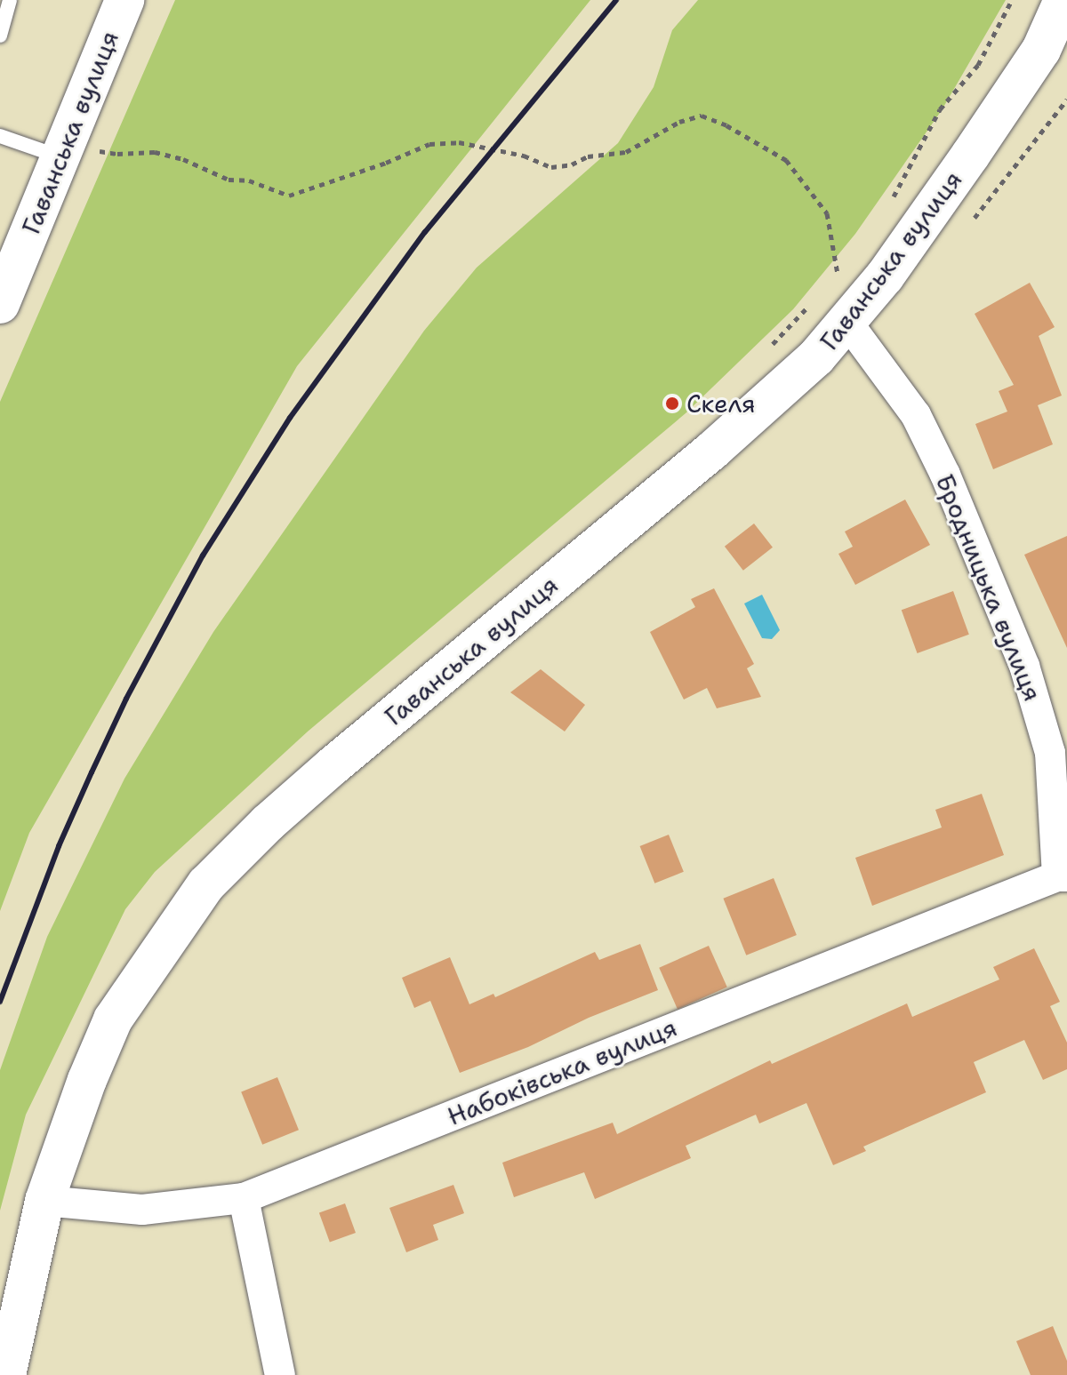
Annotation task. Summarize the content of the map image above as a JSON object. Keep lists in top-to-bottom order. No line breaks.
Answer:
{"streets":{"street":["Гаванська вулиця","Бродницька вулиця","Набоківська вулиця"]},"crossings":[["Гаванська вулиця","Бродницька вулиця"],["Гаванська вулиця","Набоківська вулиця"],["Бродницька вулиця","Набоківська вулиця"]],"places":["Скеля"]}
